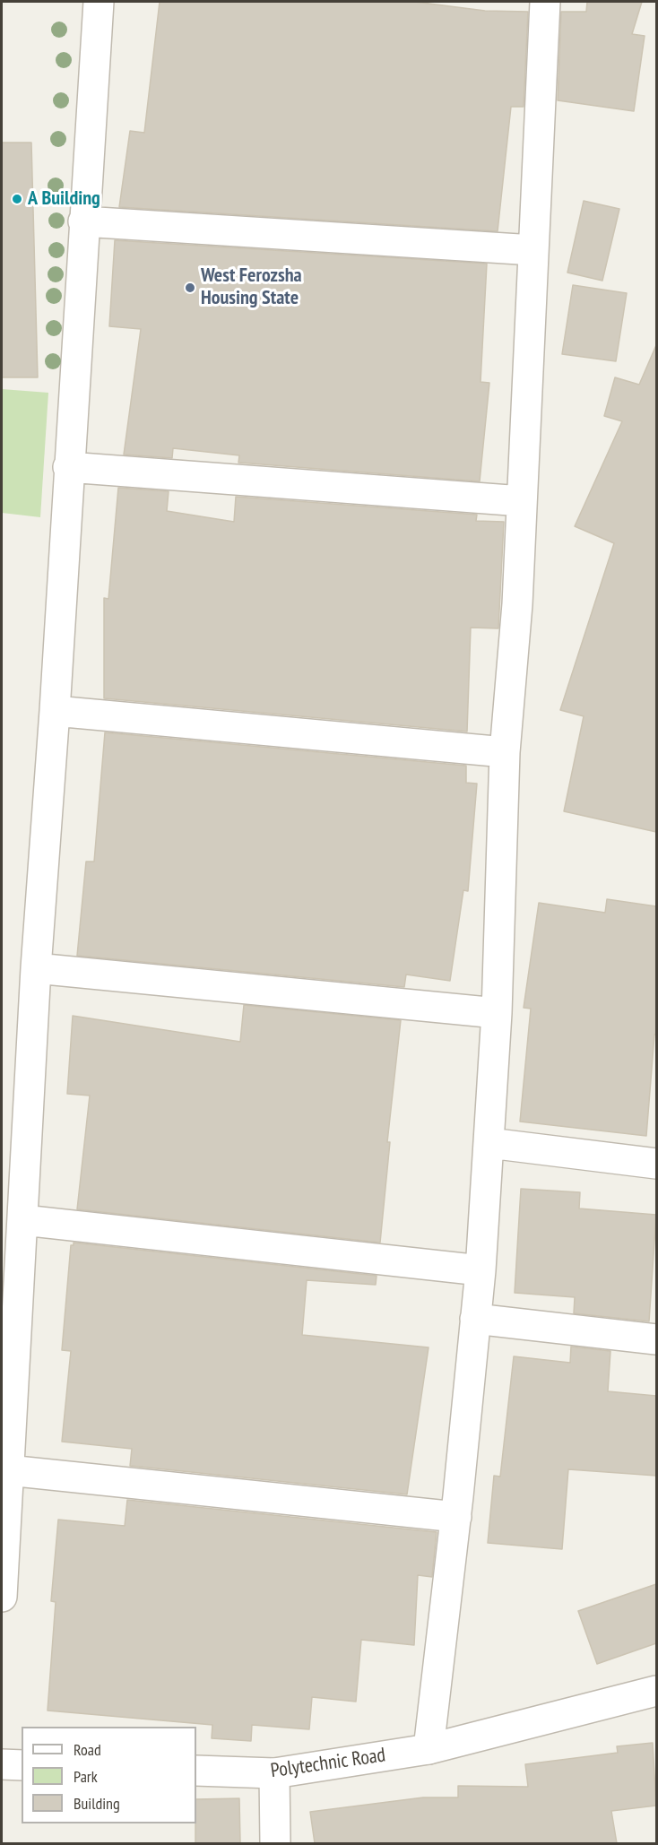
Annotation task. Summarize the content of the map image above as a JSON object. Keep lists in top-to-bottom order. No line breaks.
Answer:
{"streets":{"street":["Polytechnic Road"]},"places":["A Building","West Ferozsha Housing State"],"legend":["Road","Park","Building"]}
